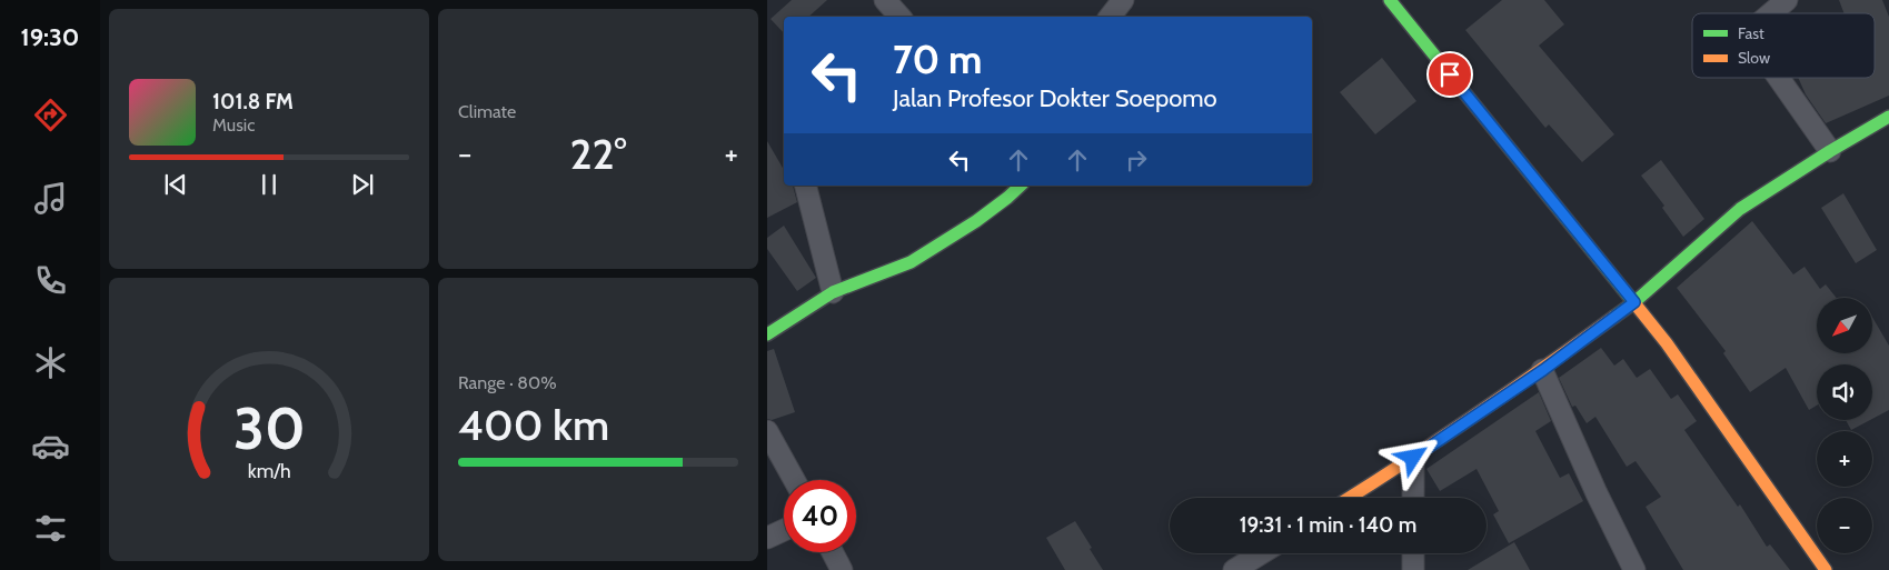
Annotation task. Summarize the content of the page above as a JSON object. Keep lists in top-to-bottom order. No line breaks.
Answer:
{"legend":["Fast","Slow"],"north":"bottom left","page":{"tabs":"19:30","tile":["Climate",["Range · 80%","400 km"]],"turn":["70 m","Jalan Profesor Dokter Soepomo"],"song":["101.8 FM","Music"],"heat":["−","22°","+"],"map_buttons":["+","−"],"limit":"40","trip":"19:31 · 1 min · 140 m","gauge":["30","km/h"]}}
